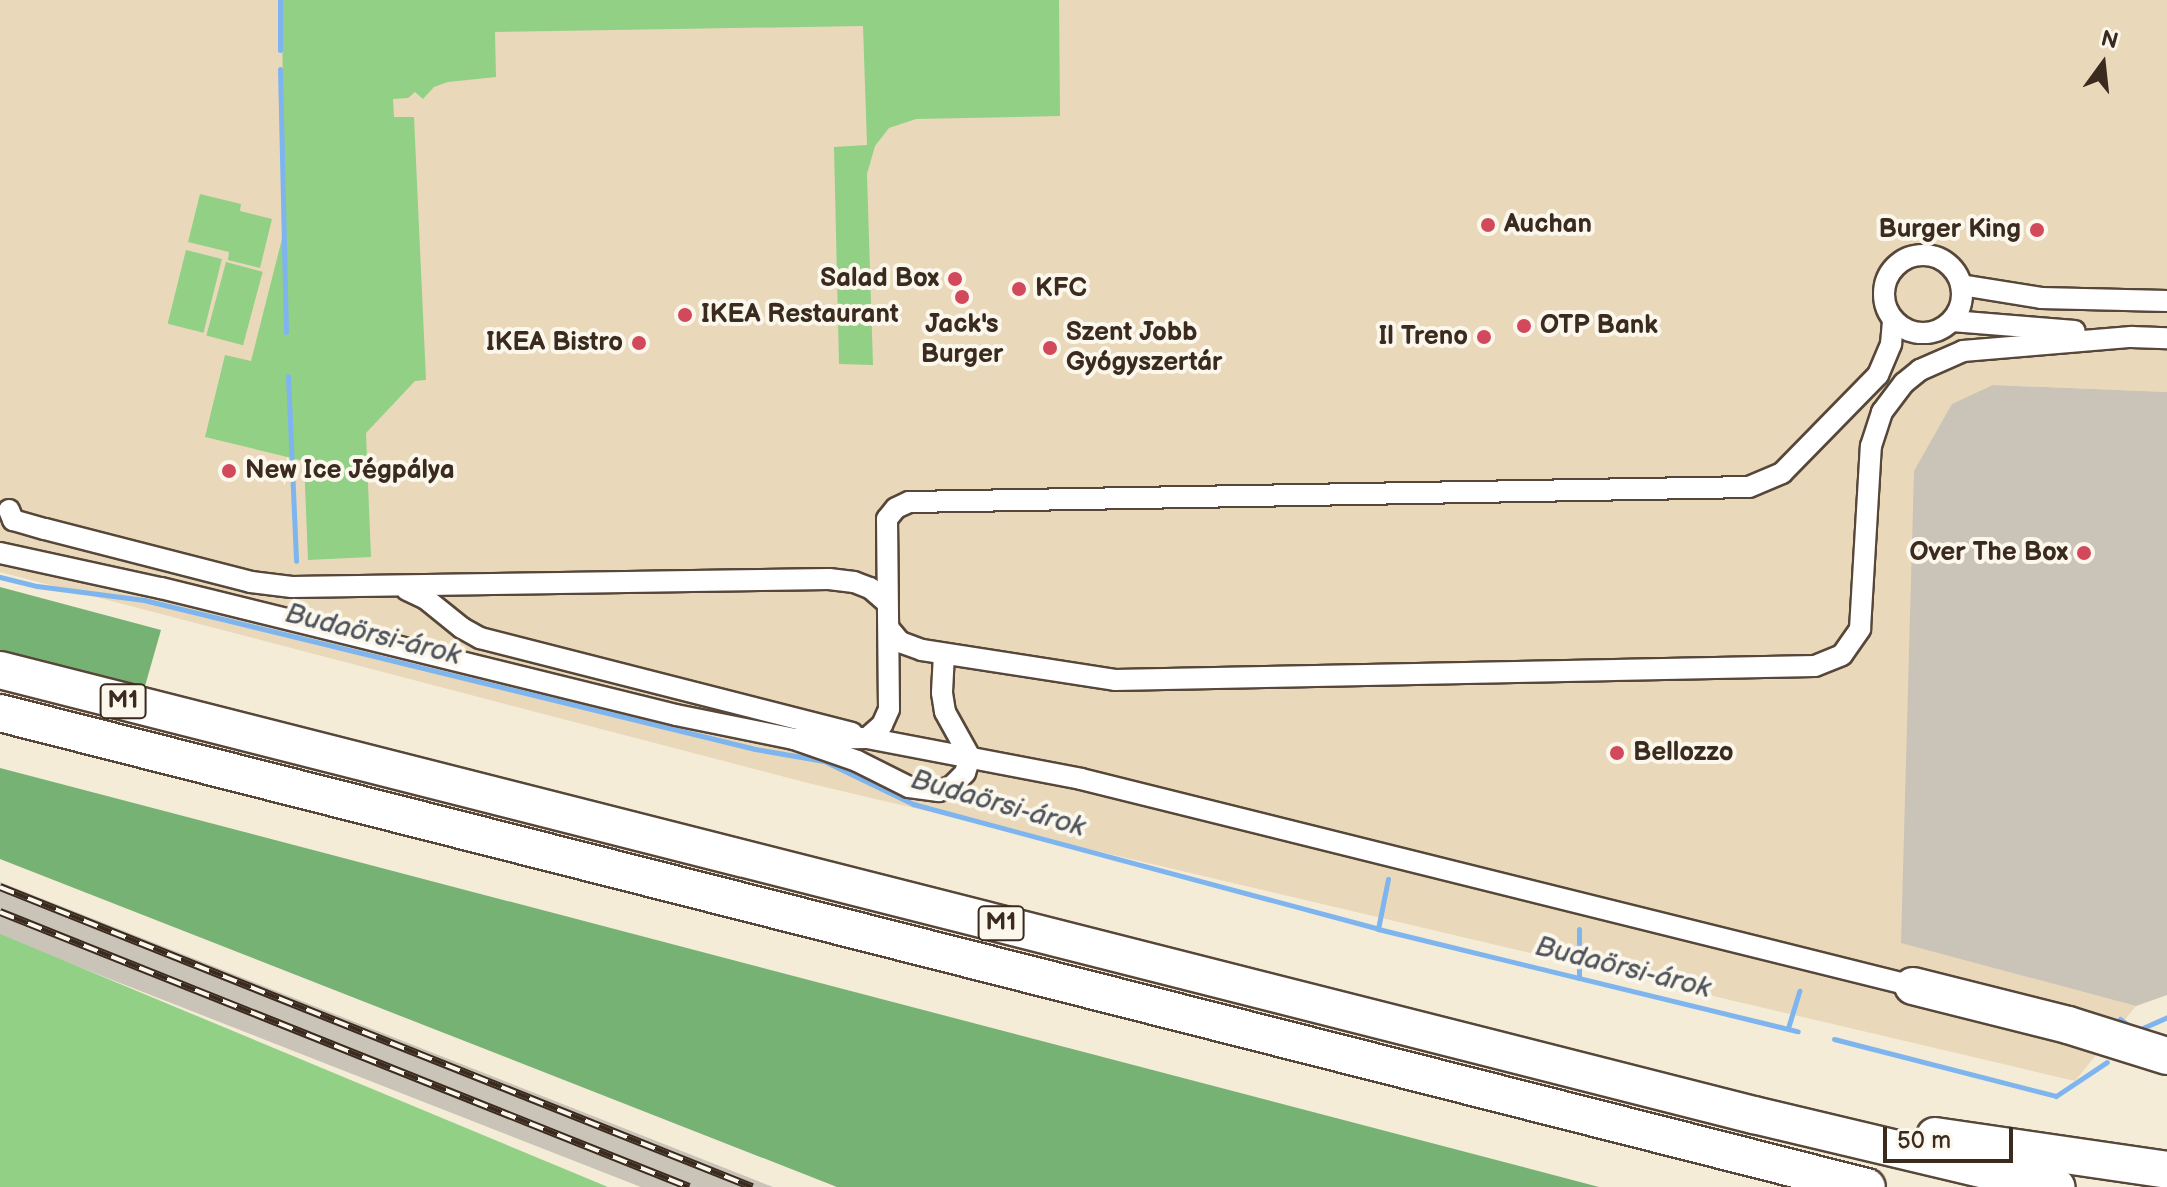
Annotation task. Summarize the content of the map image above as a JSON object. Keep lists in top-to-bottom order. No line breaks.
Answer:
{"streets":{"highway":["M1"]},"water":["Budaörsi-árok"],"places":["Auchan","Burger King","Salad Box","KFC","Jack's Burger","IKEA Restaurant","OTP Bank","Il Treno","IKEA Bistro","Szent Jobb Gyógyszertár","New Ice Jégpálya","Over The Box","Bellozzo"],"scale_bar":"50 m","north":"top"}
